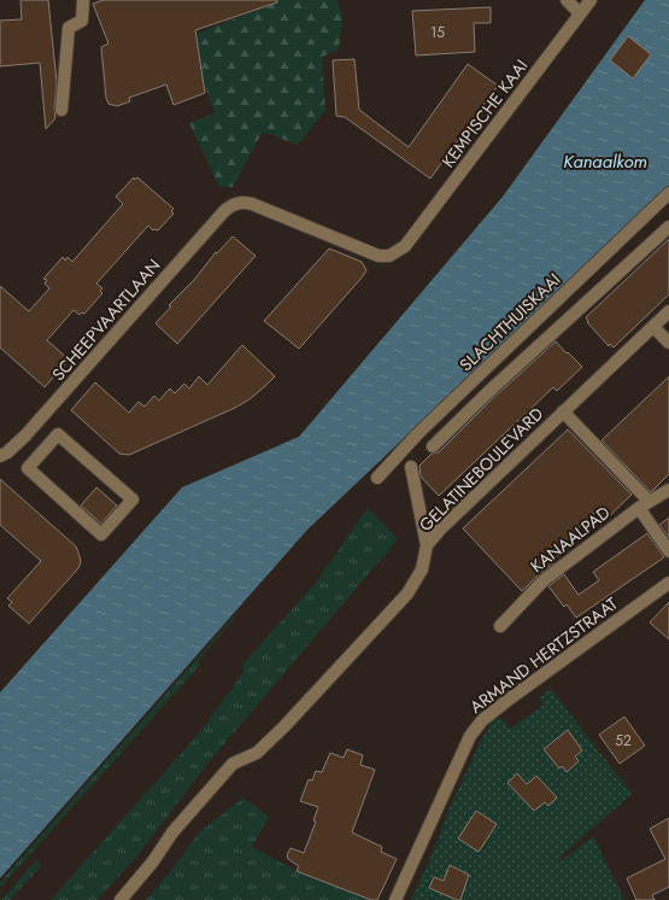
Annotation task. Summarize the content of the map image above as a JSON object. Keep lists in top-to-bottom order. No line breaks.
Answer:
{"streets":{"street":["KEMPISCHE KAAI","SCHEEPVAARTLAAN","SLACHTHUISKAAI","GELATINEBOULEVARD","KANAALPAD","ARMAND HERTZSTRAAT"]},"crossings":[["KEMPISCHE KAAI","SCHEEPVAARTLAAN"]],"water":["Kanaalkom"],"house_numbers":["15","52"]}
